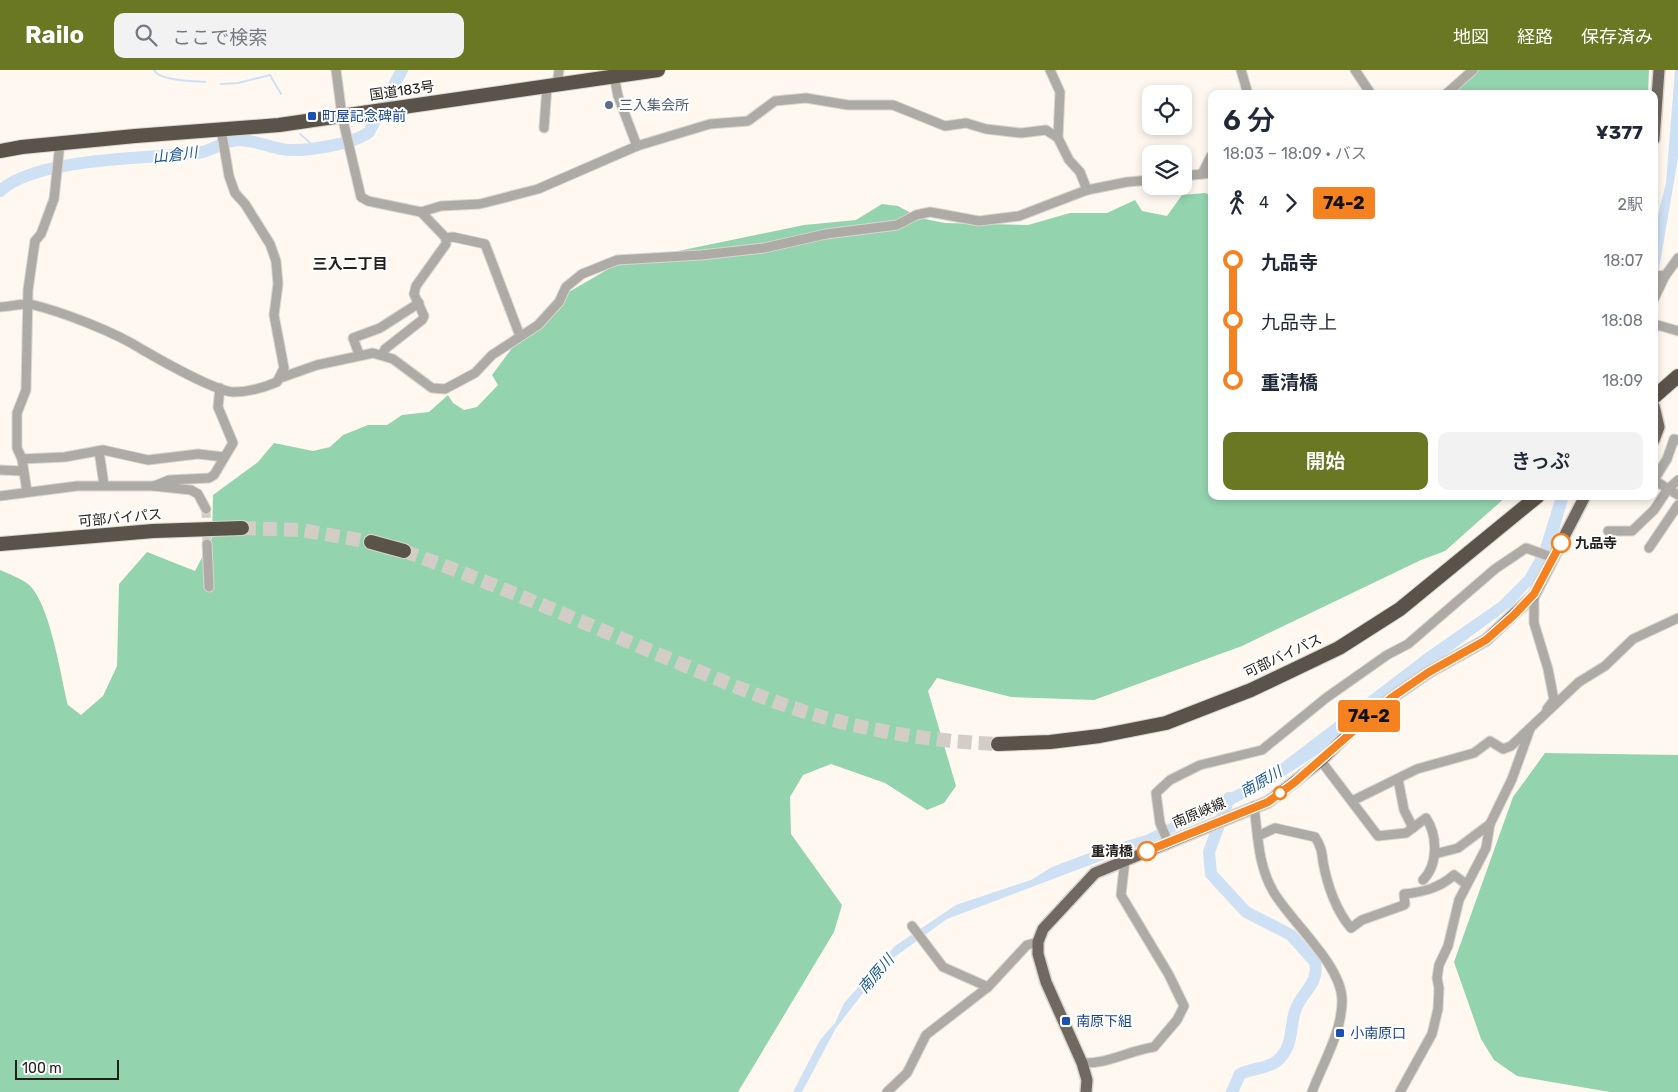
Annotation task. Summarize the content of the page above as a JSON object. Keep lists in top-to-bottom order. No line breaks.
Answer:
{"streets":{"highway":["国道183号","可部バイパス"],"main road":["南原峡線"]},"districts":["三入二丁目"],"water":["山倉川","南原川"],"places":{"other":["三入集会所","九品寺","重清橋"],"transit":["町屋記念碑前","南原下組","小南原口"]},"lines":["bus line 74-2"],"scale_bar":"100 m","page":{"header":"Railo","search":"ここで検索","nav":["地図","経路","保存済み"],"on_map":"74-2","heading":["6 分","18:03 – 18:09 · バス","¥377"],"legs":["4","74-2","2駅"],"list":[{"name":"九品寺","value":"18:07"},{"name":"九品寺上","value":"18:08"},{"name":"重清橋","value":"18:09"}],"buttons":["開始","きっぷ"],"scale":"100 m"}}
